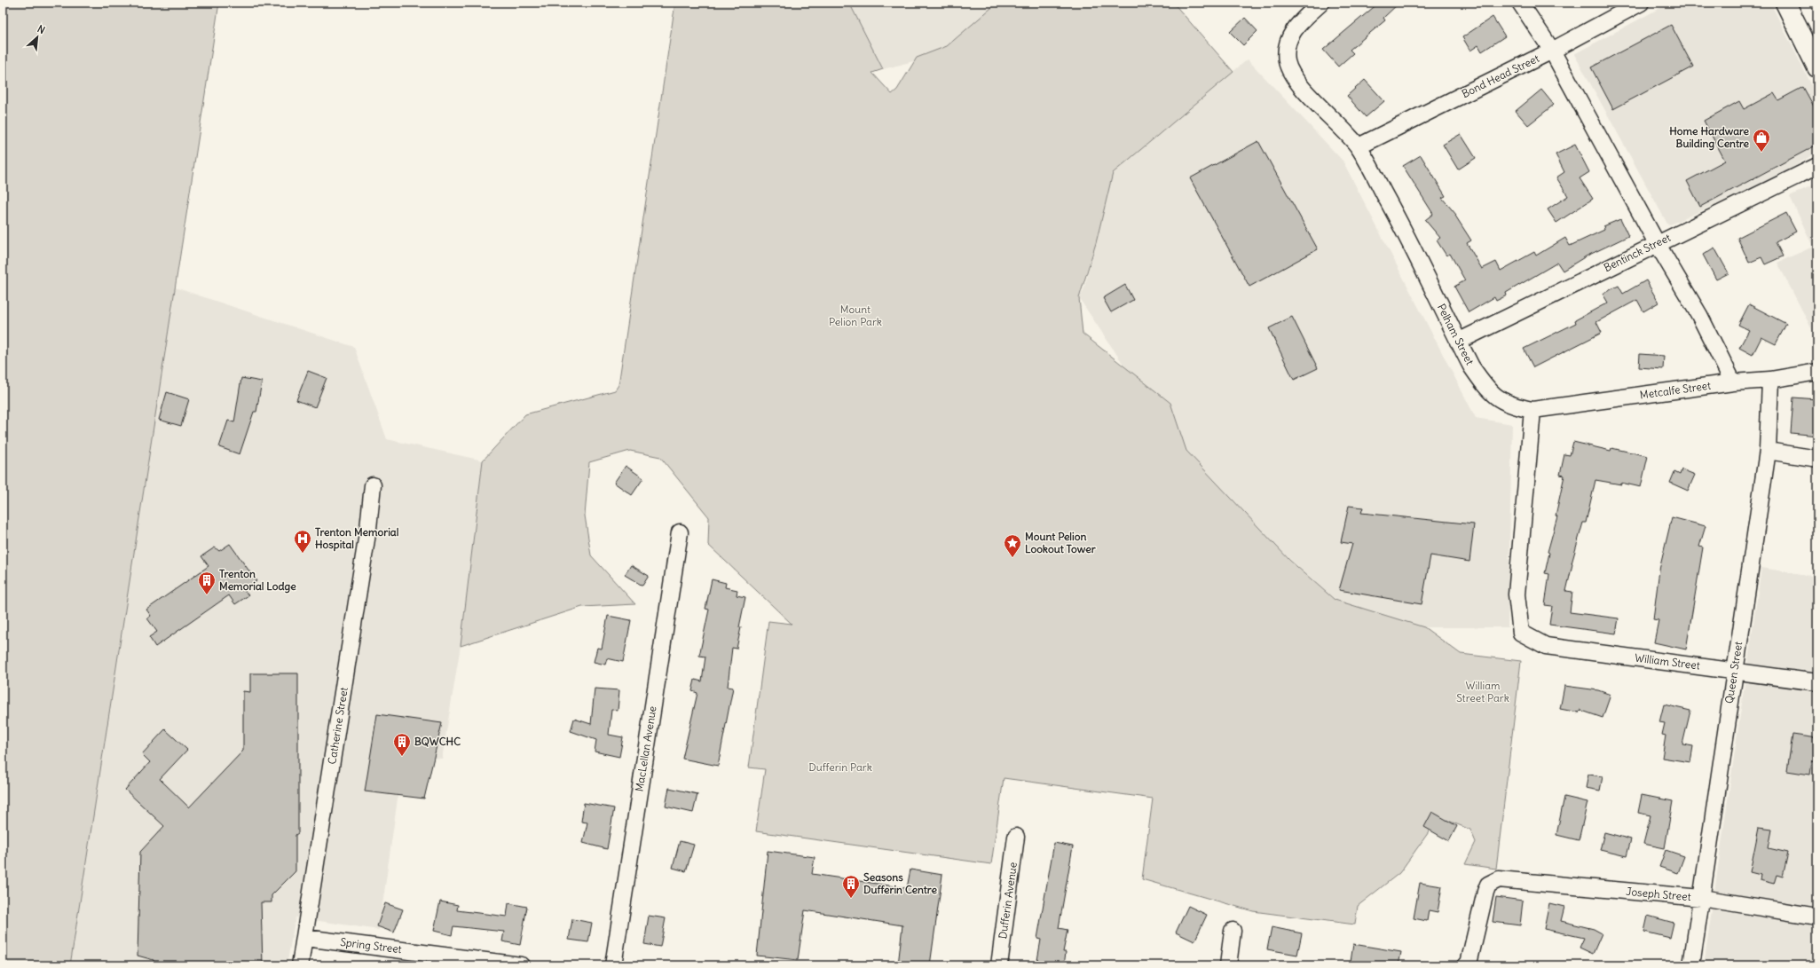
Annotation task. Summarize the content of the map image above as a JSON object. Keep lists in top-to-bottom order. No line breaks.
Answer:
{"streets":{"street":["Bond Head Street","Bentinck Street","Pelham Street","Metcalfe Street","William Street","Queen Street","Catherine Street","MacLellan Avenue","Joseph Street","Dufferin Avenue","Spring Street"]},"crossings":[["Bond Head Street","Pelham Street"],["Bentinck Street","Pelham Street"],["Pelham Street","Metcalfe Street"],["Pelham Street","William Street"],["Metcalfe Street","William Street"],["Metcalfe Street","Queen Street"],["William Street","Queen Street"],["Queen Street","Joseph Street"],["Catherine Street","Spring Street"]],"parks":["Mount Pelion Park","William Street Park","Dufferin Park"],"places":{"shop":["Home Hardware Building Centre"],"hospital":["Trenton Memorial Hospital"],"place":["Mount Pelion Lookout Tower"],"building":["Trenton Memorial Lodge","BQWCHC","Seasons Dufferin Centre"]},"north":"top right"}
